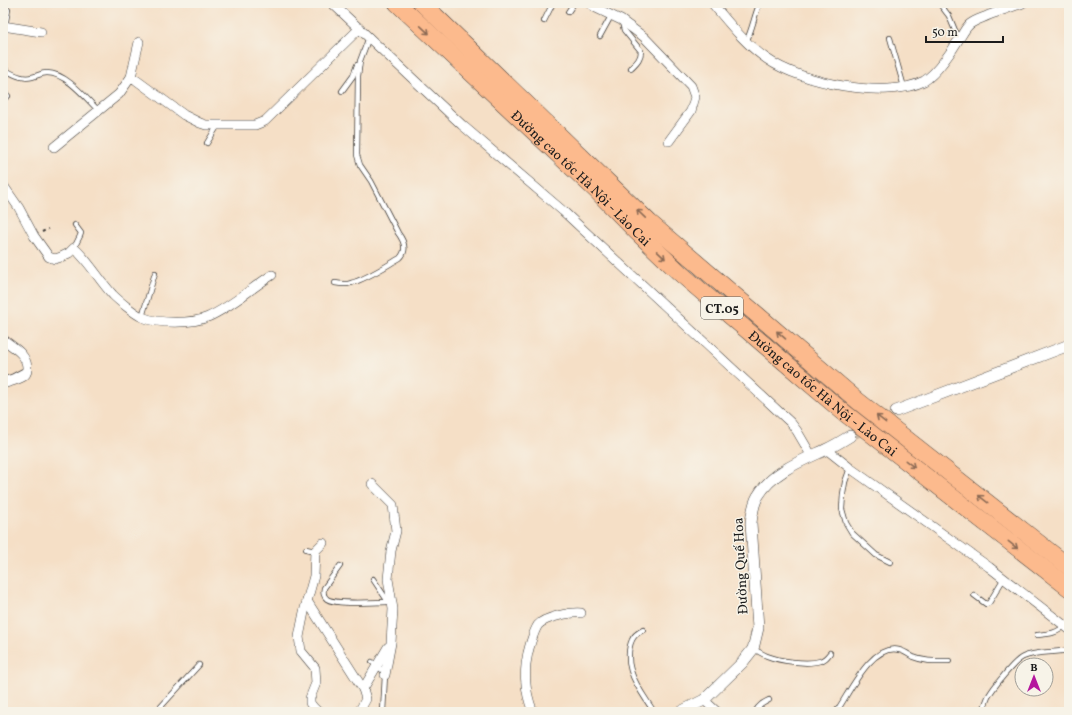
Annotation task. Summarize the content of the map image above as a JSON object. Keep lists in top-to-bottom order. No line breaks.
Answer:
{"streets":{"highway":["Đường cao tốc Hà Nội - Lào Cai","CT.05"],"street":["Đường Quế Hoa"]},"scale_bar":"50 m","north":"top"}
